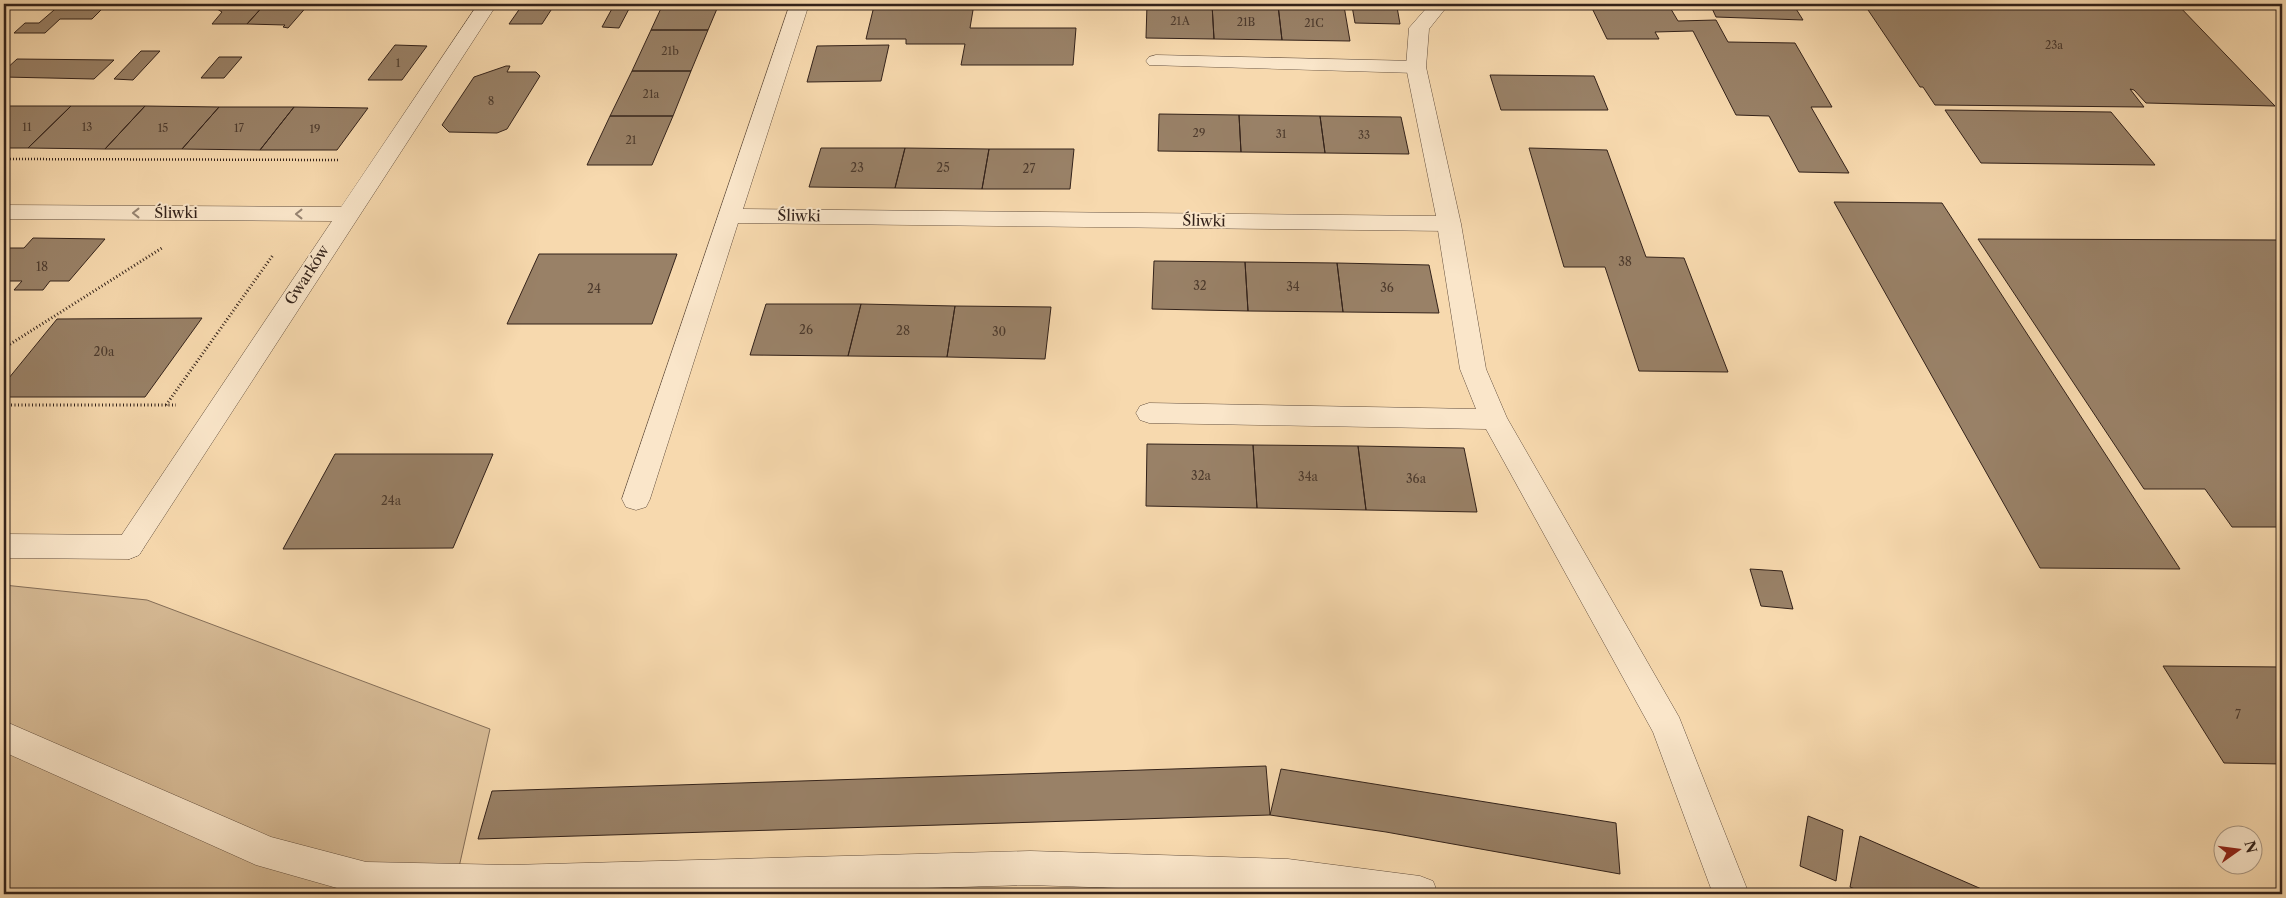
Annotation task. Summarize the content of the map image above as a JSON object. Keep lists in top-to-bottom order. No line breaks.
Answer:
{"streets":{"street":["Śliwki","Gwarków"]},"crossings":[["Śliwki","Gwarków"]],"house_numbers":["21A","21B","21C","23a","21b","1","21a","8","11","13","15","17","19","29","31","33","21","23","25","27","38","18","32","34","36","24","26","28","30","20a","32a","34a","36a","24a","7"],"north":"right"}
